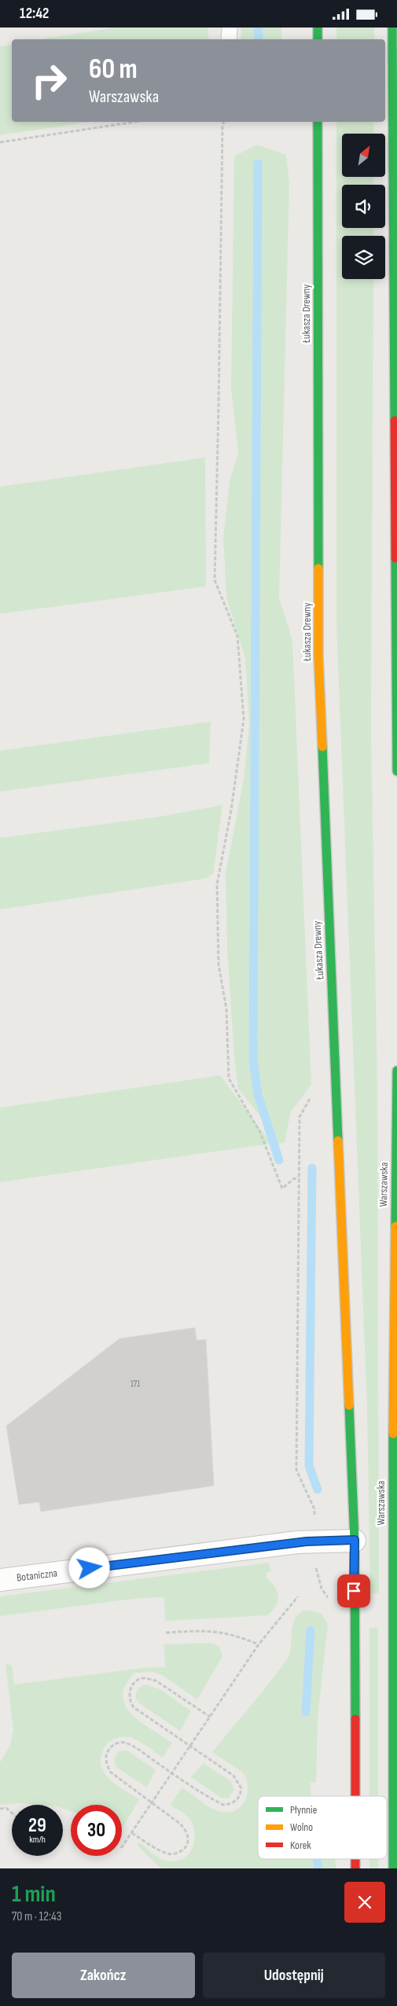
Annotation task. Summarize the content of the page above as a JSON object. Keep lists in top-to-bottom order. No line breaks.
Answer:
{"streets":{"main road":["Łukasza Drewny","Warszawska"],"street":["Botaniczna"]},"crossings":[["Łukasza Drewny","Botaniczna"]],"house_numbers":["171"],"legend":["Płynnie","Wolno","Korek"],"north":"top right","page":{"status":"12:42","turn":["60 m","Warszawska"],"speed":"29 km/h","limit":"30","heading":["1 min","70 m · 12:43"],"buttons":["Zakończ","Udostępnij"]}}
